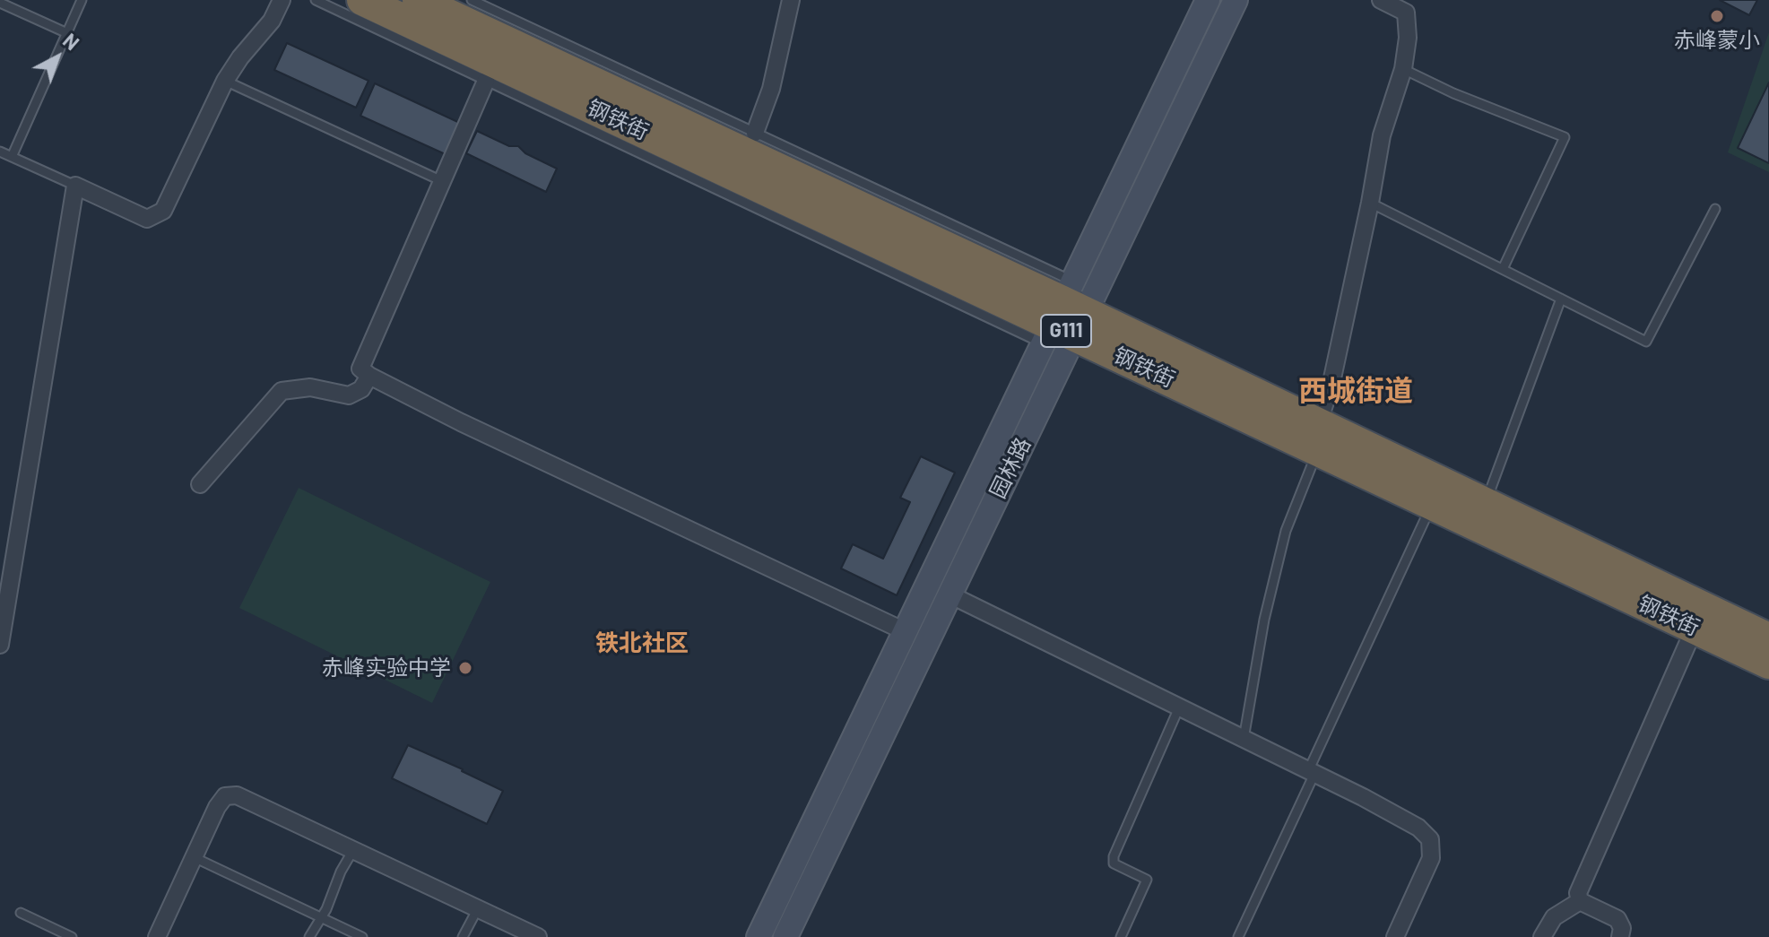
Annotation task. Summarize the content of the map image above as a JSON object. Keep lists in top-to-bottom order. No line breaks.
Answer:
{"streets":{"highway":["钢铁街","G111"],"street":["园林路"]},"crossings":[["钢铁街","园林路"]],"districts":["西城街道","铁北社区"],"places":["赤峰蒙小","赤峰实验中学"],"north":"top right"}
